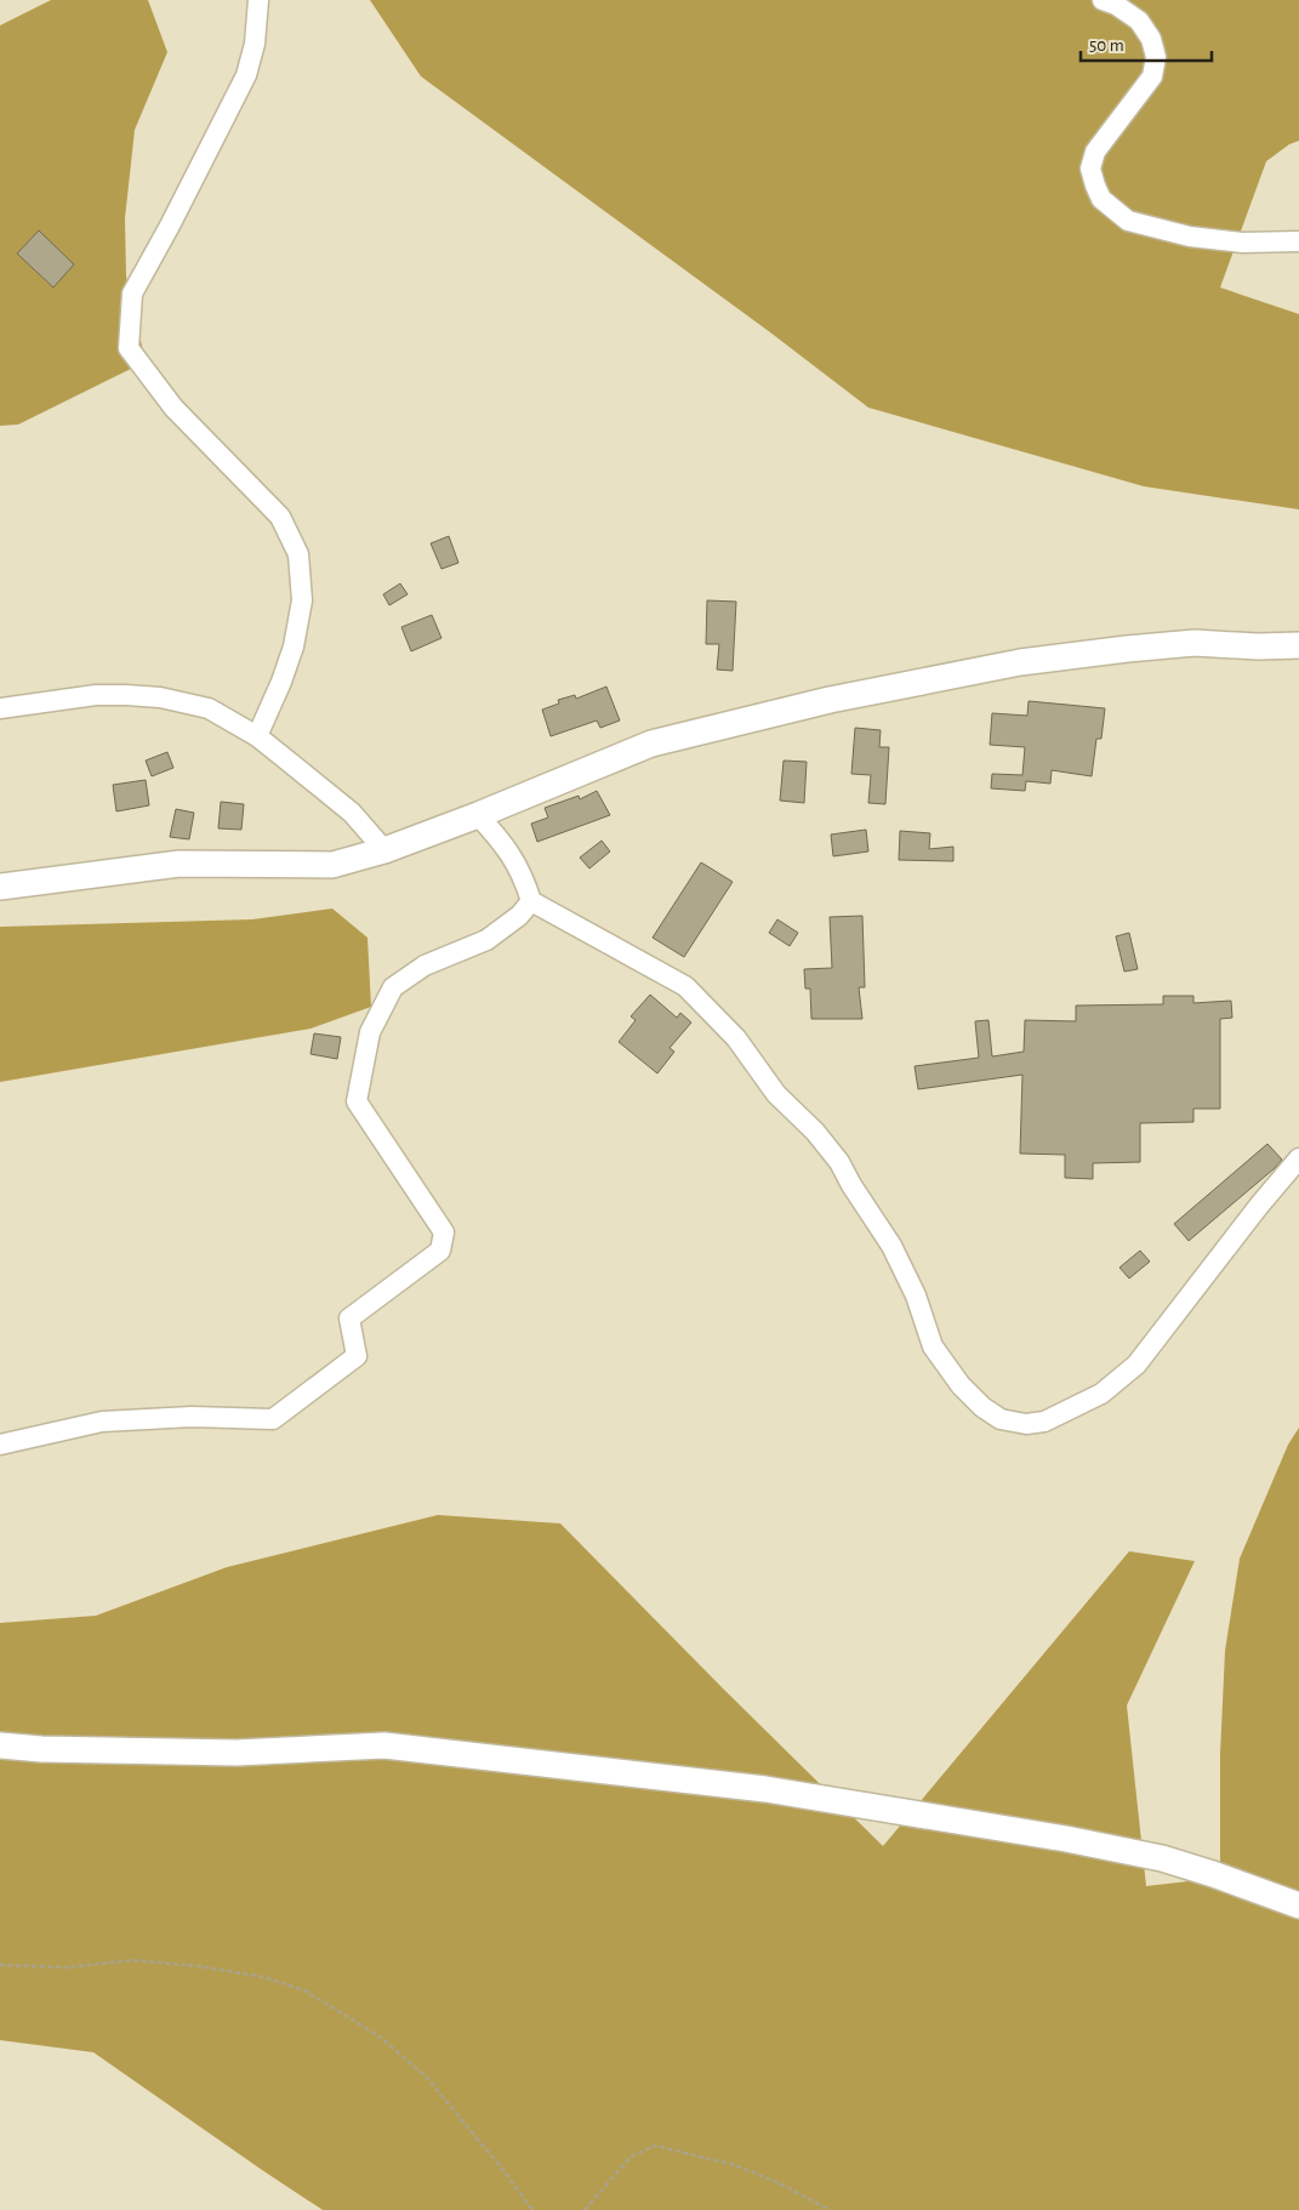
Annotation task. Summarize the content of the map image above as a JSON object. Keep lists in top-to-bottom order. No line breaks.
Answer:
{"scale_bar":"50 m"}
